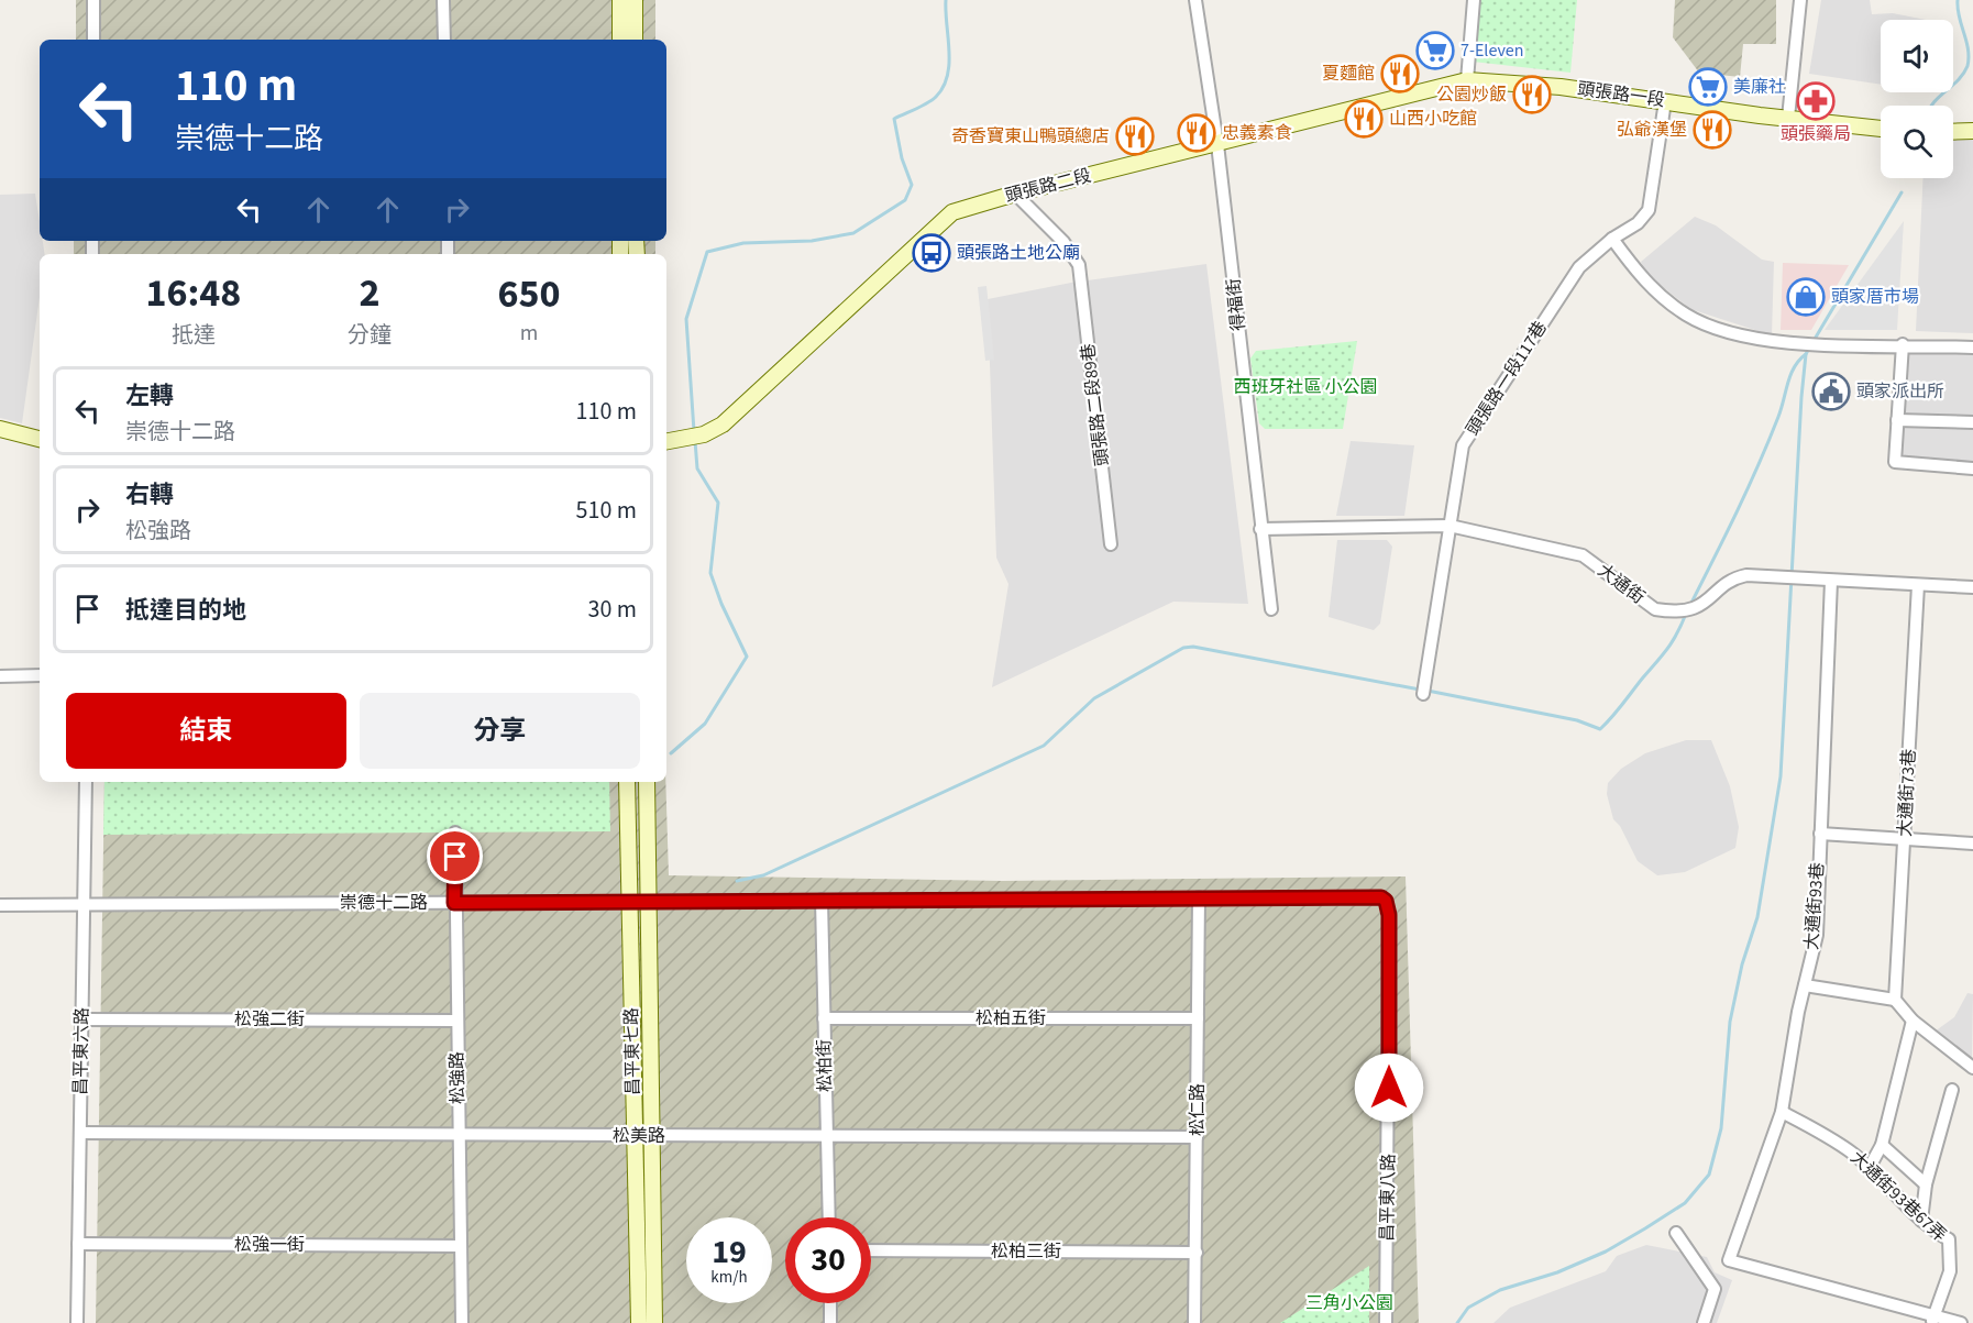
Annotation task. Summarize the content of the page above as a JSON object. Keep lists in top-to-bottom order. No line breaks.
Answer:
{"streets":{"street":["頭張路一段","頭張路二段","得福街","頭張路一段117巷","頭張路二段89巷","大通街","大通街73巷","崇德十二路","大通街93巷","松柏五街","松強二街","昌平東六路","昌平東七路","松柏街","松強路","松仁路","松美路","大通街93巷67弄","昌平東八路","松強一街","松柏三街"]},"crossings":[["頭張路一段","頭張路二段"],["頭張路一段","頭張路一段117巷"],["頭張路二段","得福街"],["頭張路二段","頭張路二段89巷"],["得福街","大通街"],["頭張路一段117巷","大通街"],["大通街","大通街73巷"],["大通街","大通街93巷"],["崇德十二路","昌平東六路"],["崇德十二路","昌平東七路"],["崇德十二路","松柏街"],["崇德十二路","松強路"],["崇德十二路","松仁路"],["崇德十二路","昌平東八路"],["大通街93巷","大通街93巷67弄"],["松柏五街","松柏街"],["松柏五街","松仁路"],["松強二街","昌平東六路"],["松強二街","松強路"],["昌平東六路","松美路"],["昌平東六路","松強一街"],["昌平東七路","松美路"],["松柏街","松美路"],["松強路","松美路"],["松強路","松強一街"],["松仁路","松美路"],["松仁路","松柏三街"]],"parks":["西班牙社區 小公園","三角小公園"],"places":{"supermarket":["7-Eleven","美廉社"],"restaurant":["夏麵館","公園炒飯","山西小吃館","弘爺漢堡","忠義素食","奇香寶東山鴨頭總店"],"pharmacy":["頭張藥局"],"bus stop":["頭張路土地公廟"],"shop":["頭家厝市場"],"public building":["頭家派出所"]},"page":{"turn":["110 m","崇德十二路"],"eta":["16:48","抵達","2","分鐘","650","m"],"list":[{"name":"左轉","note":"崇德十二路","value":"110 m"},{"name":"右轉","note":"松強路","value":"510 m"},{"name":"抵達目的地","value":"30 m"}],"buttons":["結束","分享"],"speed":"19 km/h","limit":"30"}}
